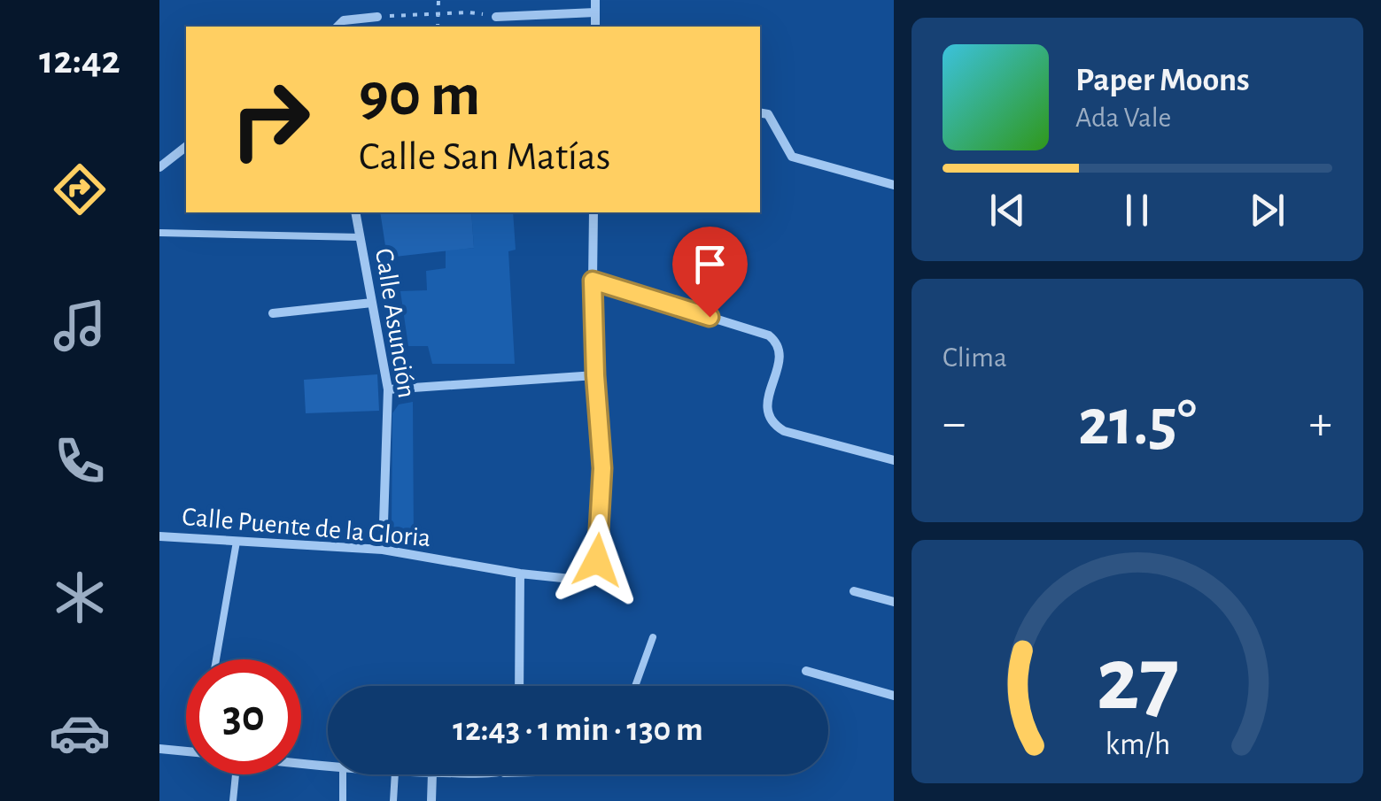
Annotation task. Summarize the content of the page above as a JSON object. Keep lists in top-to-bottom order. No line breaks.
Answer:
{"streets":{"street":["Calle Asunción","Calle Puente de la Gloria"]},"crossings":[["Calle Asunción","Calle Puente de la Gloria"]],"page":{"tabs":"12:42","turn":["90 m","Calle San Matías"],"song":["Paper Moons","Ada Vale"],"tile":"Clima","heat":["−","21.5°","+"],"limit":"30","trip":"12:43 · 1 min · 130 m","gauge":["27","km/h"]}}
